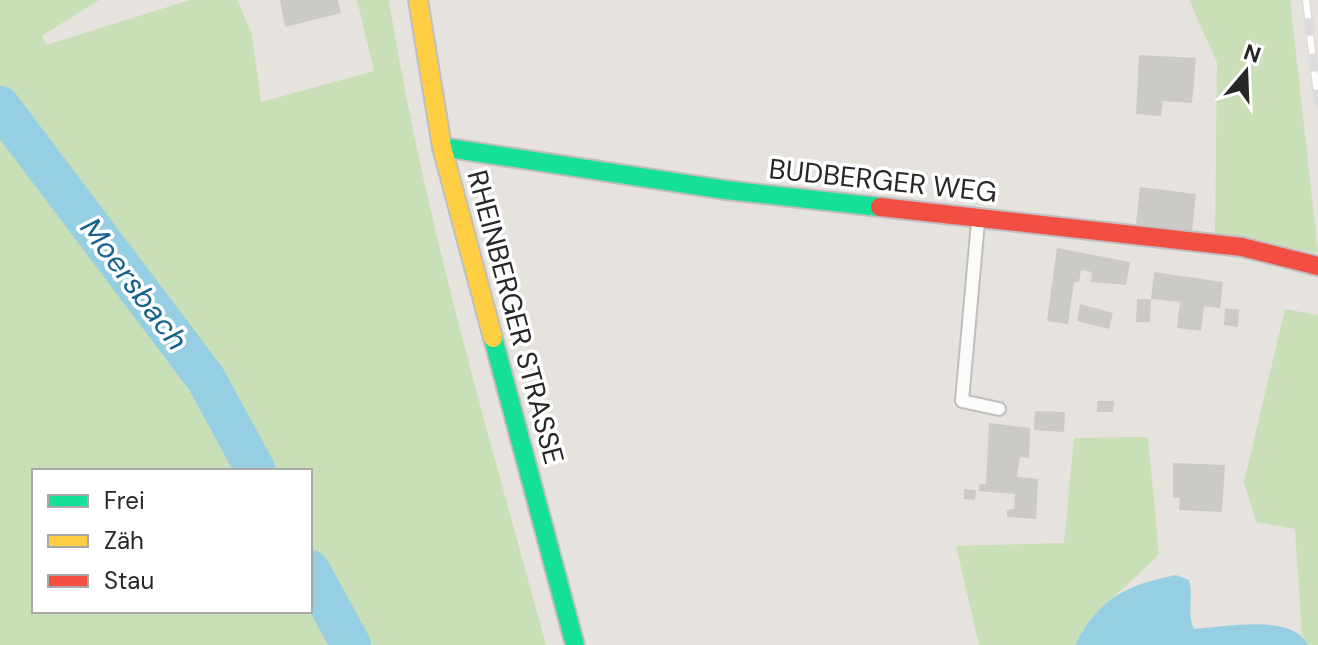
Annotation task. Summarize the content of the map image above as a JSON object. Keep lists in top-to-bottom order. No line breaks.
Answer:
{"streets":{"street":["BUDBERGER WEG","RHEINBERGER STRASSE"]},"crossings":[["BUDBERGER WEG","RHEINBERGER STRASSE"]],"water":["Moersbach"],"legend":["Frei","Zäh","Stau"],"north":"top"}
